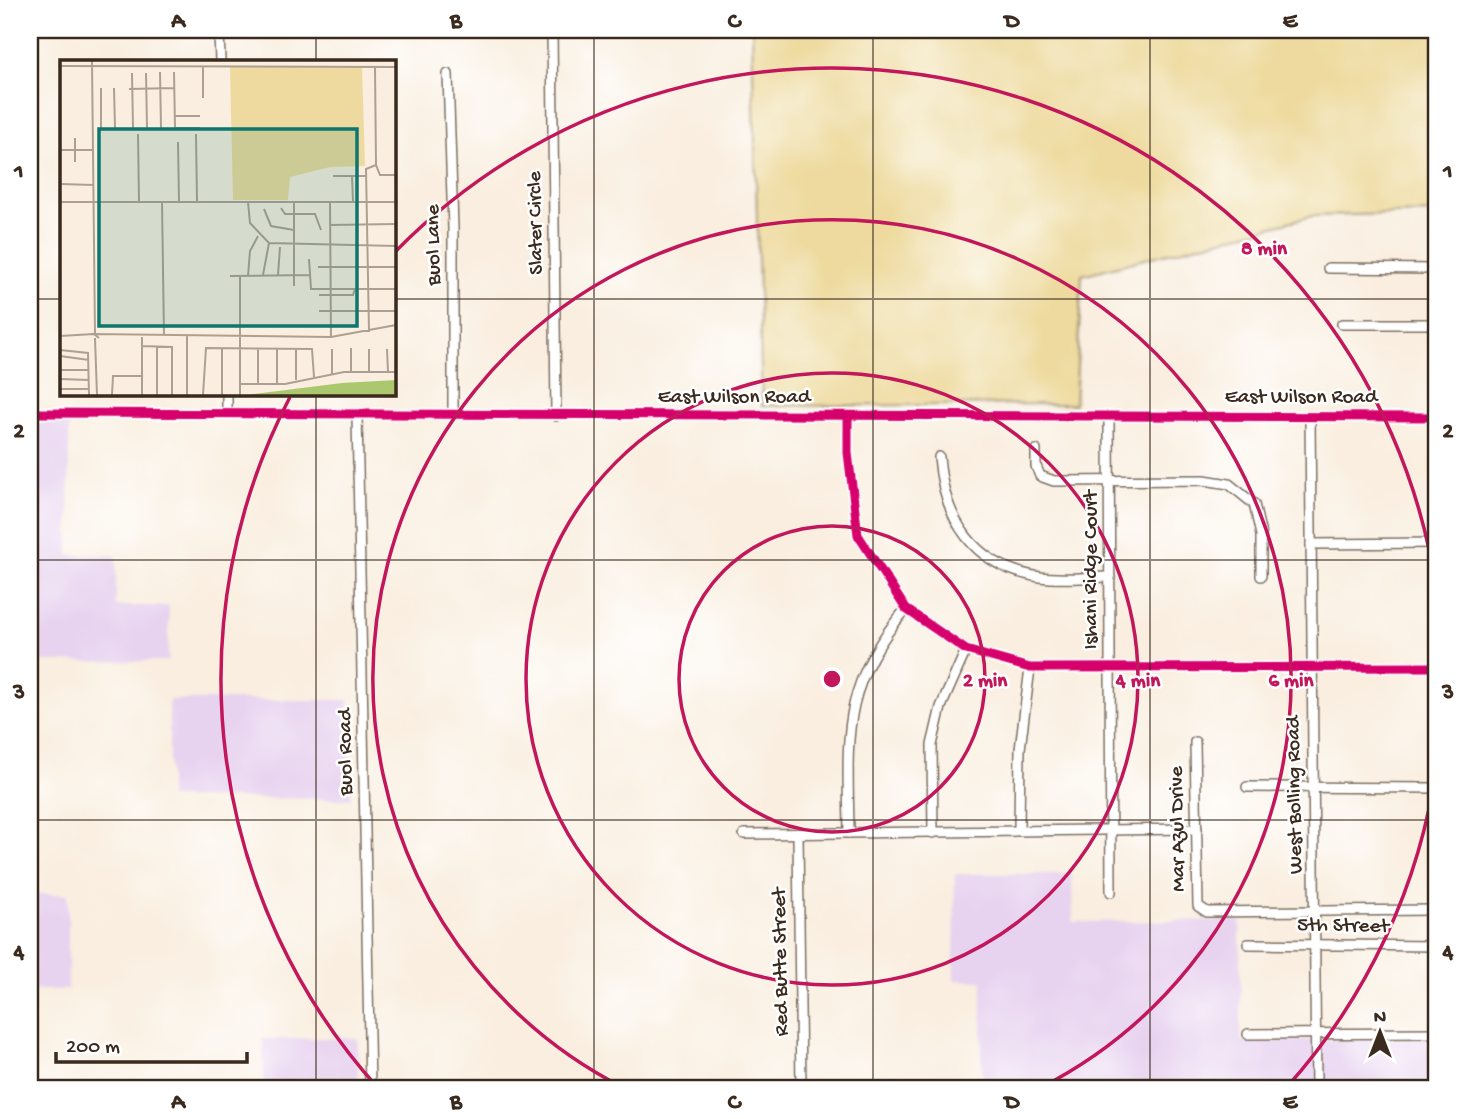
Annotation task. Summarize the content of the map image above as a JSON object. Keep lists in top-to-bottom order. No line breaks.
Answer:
{"streets":{"street":["Slater Circle","Buol Lane","East Wilson Road","Ishani Ridge Court","Buol Road","West Bolling Road","Mar Azul Drive","5th Street","Red Butte Street"]},"crossings":[["Slater Circle","East Wilson Road"],["Buol Lane","East Wilson Road"],["East Wilson Road","Ishani Ridge Court"],["East Wilson Road","Buol Road"],["East Wilson Road","West Bolling Road"],["West Bolling Road","Mar Azul Drive"],["West Bolling Road","5th Street"]],"scale_bar":"200 m","north":"top","grid":{"columns":["A","B","C","D","E"],"rows":["1","2","3","4"]},"rings":["8 min","2 min","4 min","6 min"]}
